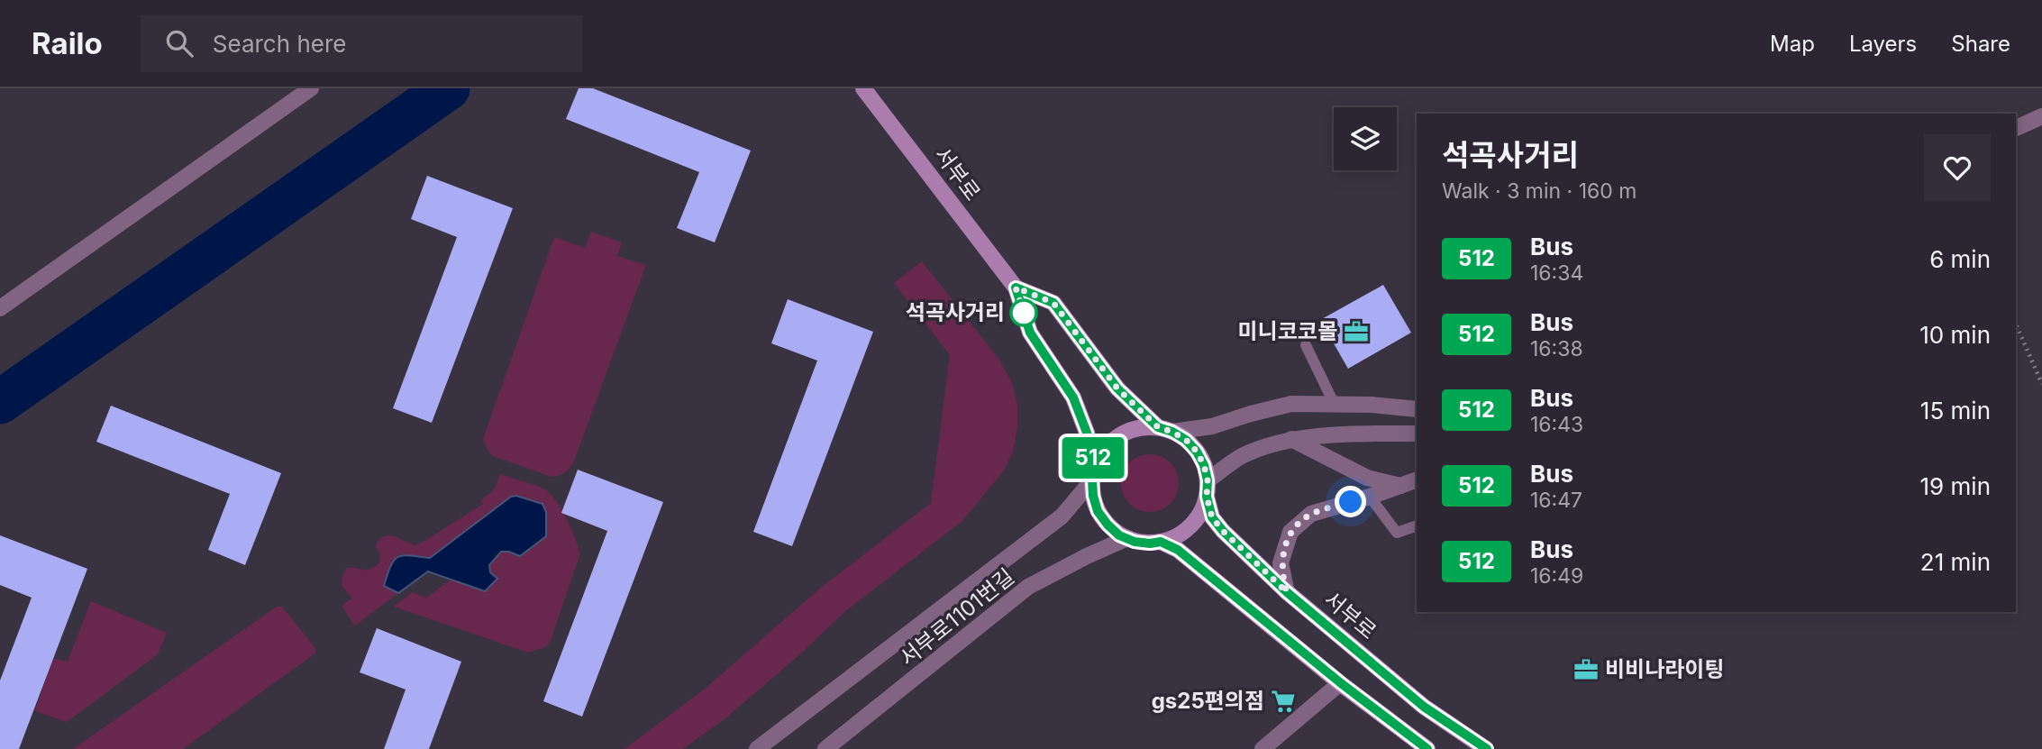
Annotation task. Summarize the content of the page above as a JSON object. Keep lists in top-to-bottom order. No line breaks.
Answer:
{"streets":{"main road":["서부로"],"street":["서부로1101번길"]},"crossings":[["서부로","서부로1101번길"]],"places":{"other":["석곡사거리"],"office":["미니코코몰","비비나라이팅"],"supermarket":["gs25편의점"]},"lines":["bus line 512"],"page":{"header":"Railo","search":"Search here","nav":["Map","Layers","Share"],"on_map":"512","heading":["석곡사거리","Walk · 3 min · 160 m"],"list":[{"mark":"512","name":"Bus","note":"16:34","value":"6 min"},{"mark":"512","name":"Bus","note":"16:38","value":"10 min"},{"mark":"512","name":"Bus","note":"16:43","value":"15 min"},{"mark":"512","name":"Bus","note":"16:47","value":"19 min"},{"mark":"512","name":"Bus","note":"16:49","value":"21 min"}]}}
